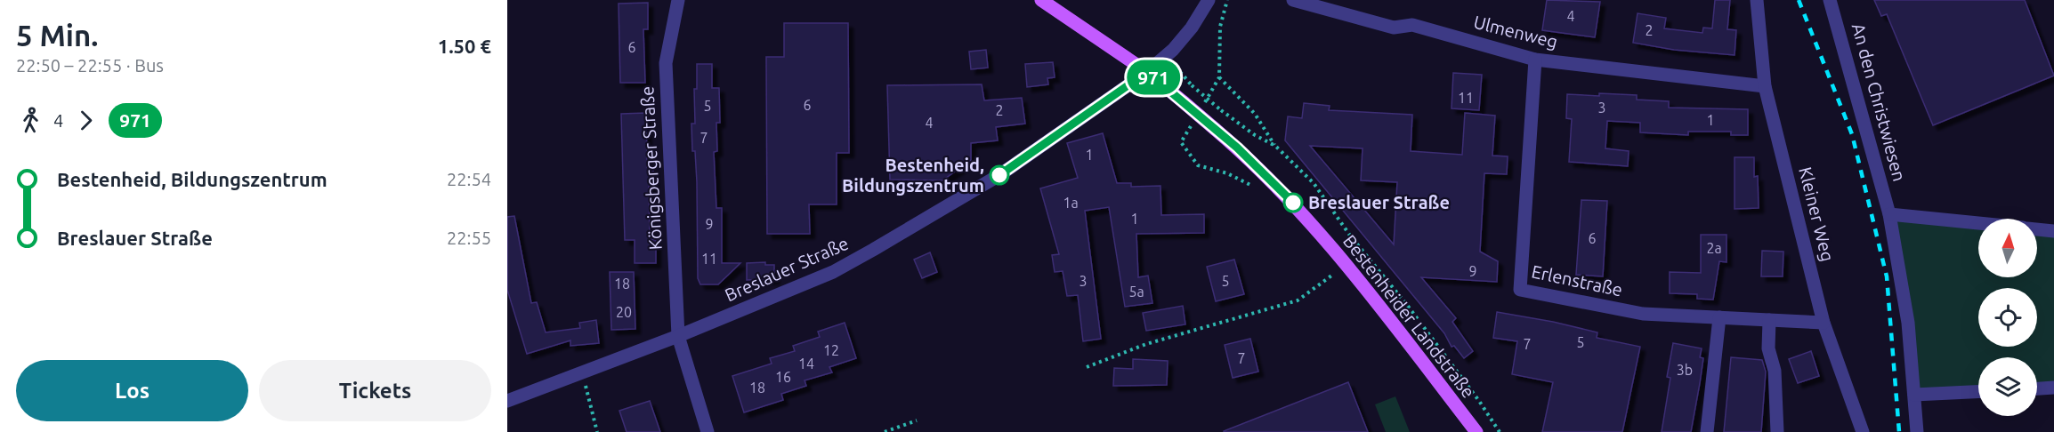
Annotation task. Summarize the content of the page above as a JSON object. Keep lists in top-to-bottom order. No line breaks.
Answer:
{"streets":{"main road":["Bestenheider Landstraße"],"street":["Ulmenweg","An den Christwiesen","Königsberger Straße","Kleiner Weg","Breslauer Straße","Erlenstraße"]},"crossings":[["Ulmenweg","Kleiner Weg"],["Ulmenweg","Erlenstraße"],["Königsberger Straße","Breslauer Straße"],["Kleiner Weg","Erlenstraße"],["Breslauer Straße","Bestenheider Landstraße"]],"places":["Bestenheid, Bildungszentrum","Breslauer Straße"],"lines":["bus line 971"],"house_numbers":["4","2","6","11","6","5","3","2","1","4","7","1","1a","1","9","6","2a","11","9","3","5","18","5a","20","5","7","12","7","14","3b","16","18"],"north":"top","page":{"heading":["5 Min.","22:50 – 22:55 · Bus","1.50 €"],"on_map":"971","legs":["4","971"],"list":[{"name":"Bestenheid, Bildungszentrum","value":"22:54"},{"name":"Breslauer Straße","value":"22:55"}],"buttons":["Los","Tickets"]}}
